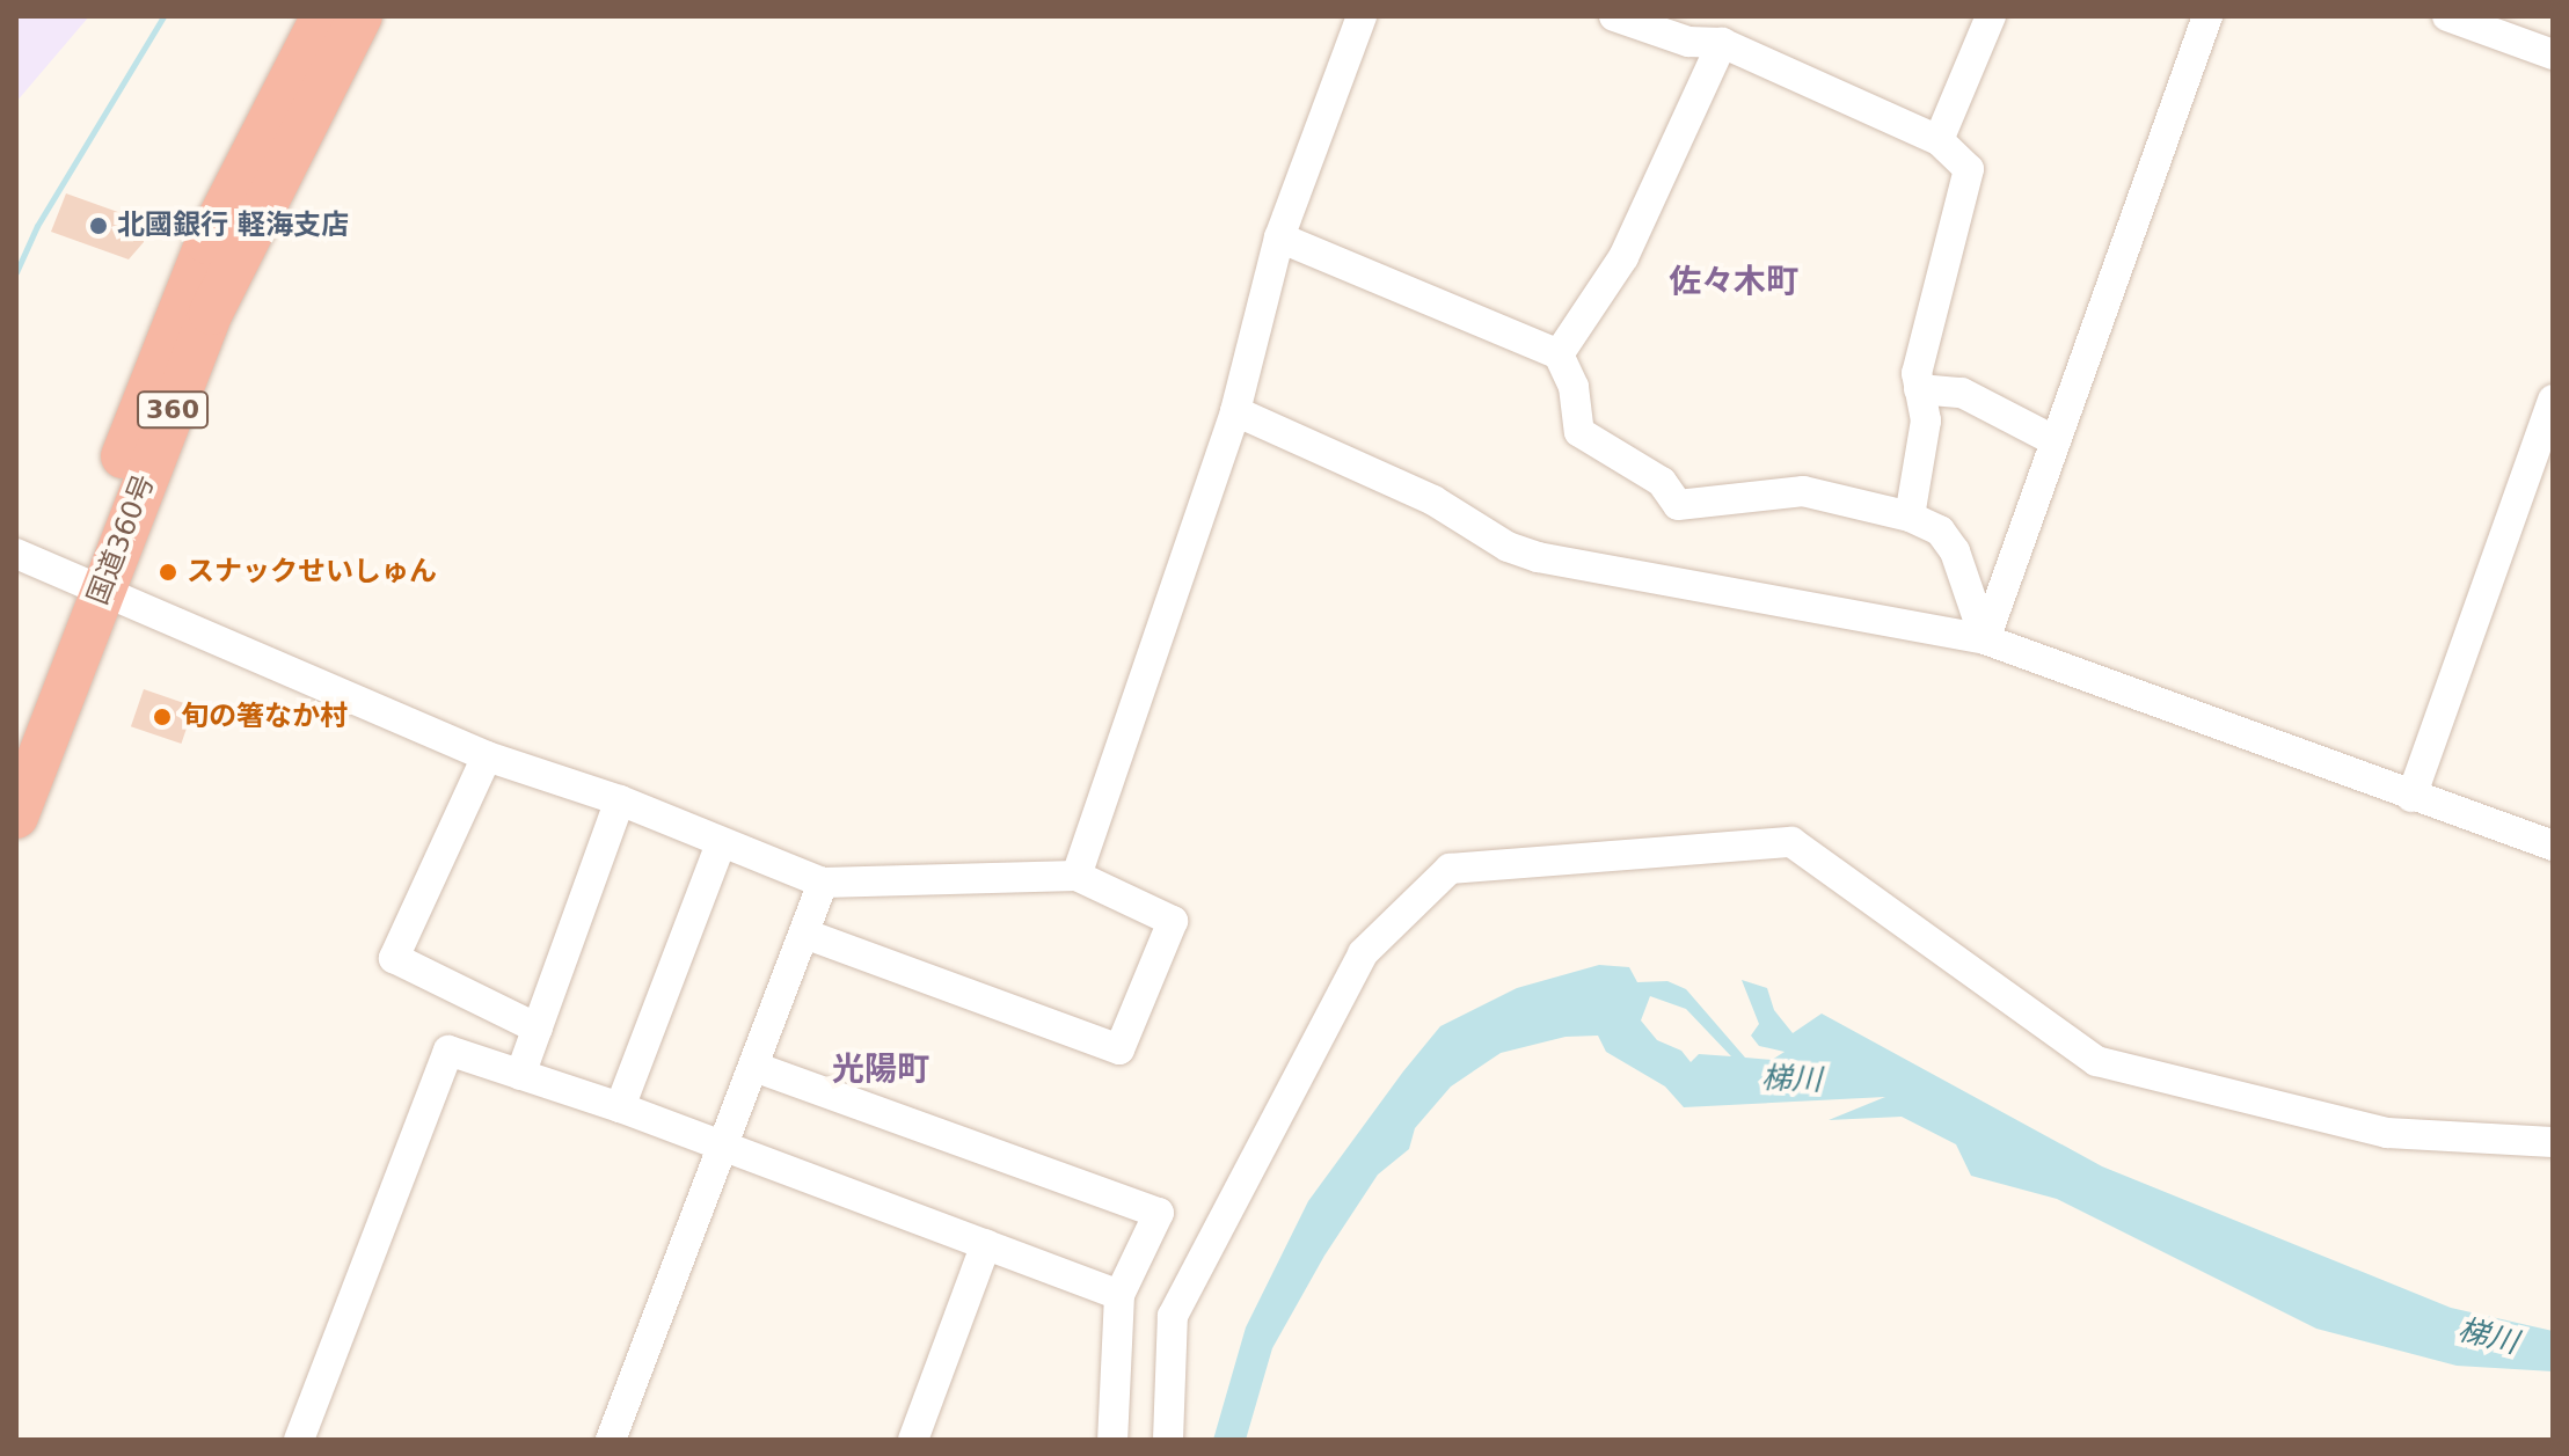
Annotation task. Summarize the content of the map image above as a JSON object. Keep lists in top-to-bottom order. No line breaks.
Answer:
{"streets":{"highway":["360","国道360号"]},"districts":["佐々木町","光陽町"],"water":["梯川"],"places":["北國銀行 軽海支店","スナックせいしゅん","旬の箸なか村"]}
